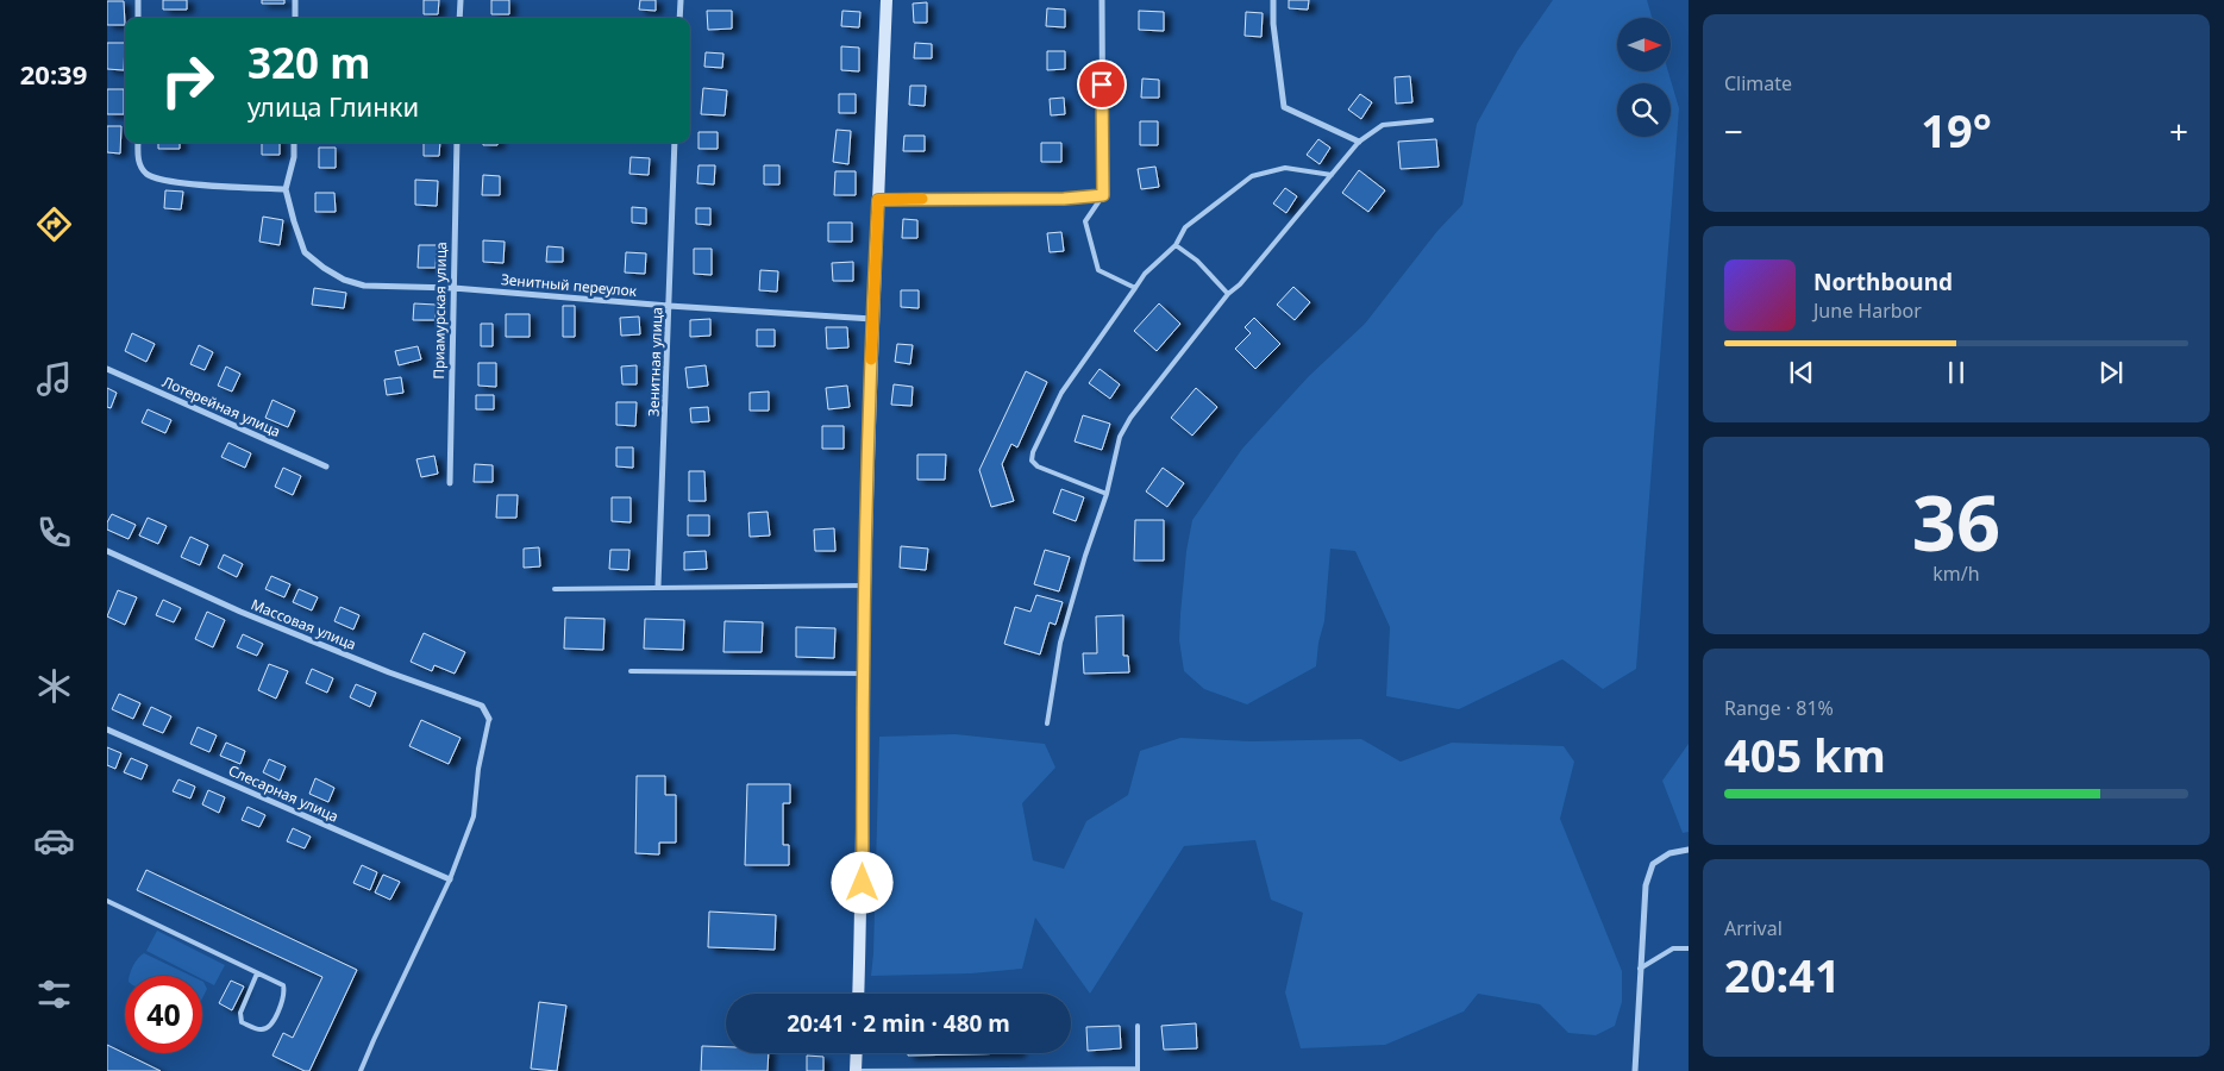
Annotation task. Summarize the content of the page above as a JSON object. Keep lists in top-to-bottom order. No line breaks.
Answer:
{"streets":{"street":["Зенитный переулок","Приамурская улица","Зенитная улица","Лотерейная улица","Массовая улица","Слесарная улица"]},"crossings":[["Зенитный переулок","Приамурская улица"],["Зенитный переулок","Зенитная улица"]],"north":"right","page":{"tabs":"20:39","tile":["Climate",["36","km/h"],["Range · 81%","405 km"],["Arrival","20:41"]],"turn":["320 m","улица Глинки"],"heat":["−","19°","+"],"song":["Northbound","June Harbor"],"limit":"40","trip":"20:41 · 2 min · 480 m"}}
